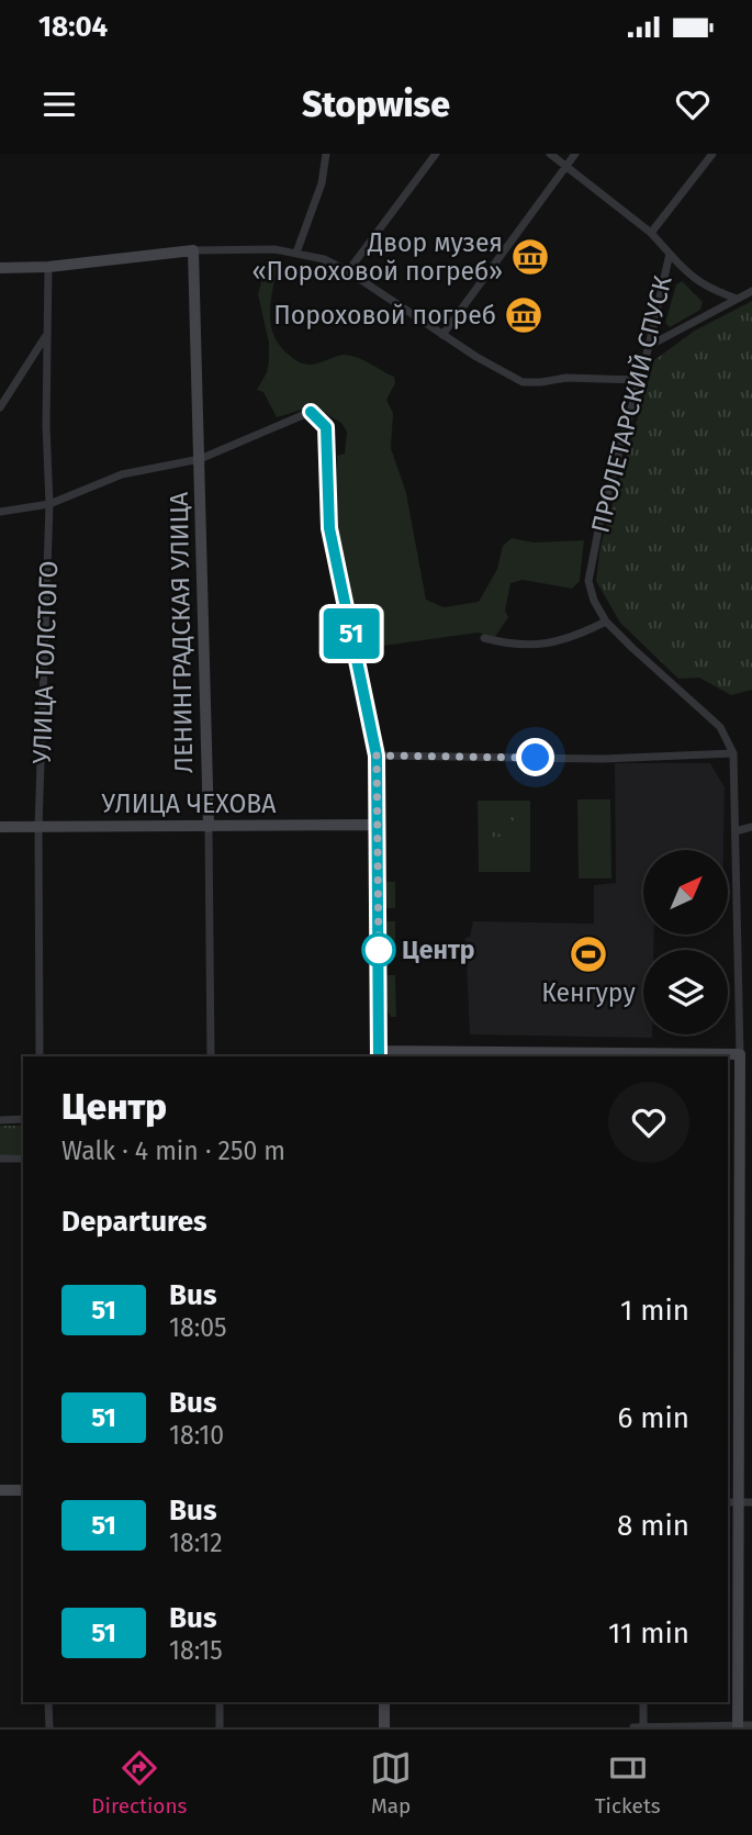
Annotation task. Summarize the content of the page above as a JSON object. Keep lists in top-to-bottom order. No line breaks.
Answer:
{"streets":{"street":["ПРОЛЕТАРСКИЙ СПУСК","ЛЕНИНГРАДСКАЯ УЛИЦА","УЛИЦА ТОЛСТОГО","УЛИЦА ЧЕХОВА"]},"crossings":[["ЛЕНИНГРАДСКАЯ УЛИЦА","УЛИЦА ЧЕХОВА"],["УЛИЦА ТОЛСТОГО","УЛИЦА ЧЕХОВА"]],"places":{"museum":["Двор музея «Пороховой погреб»","Пороховой погреб"],"other":["Центр"],"sports":["Кенгуру"]},"lines":["bus line 51"],"north":"top right","page":{"status":"18:04","header":"Stopwise","on_map":"51","heading":[["Центр","Walk · 4 min · 250 m"],"Departures"],"list":[{"mark":"51","name":"Bus","note":"18:05","value":"1 min"},{"mark":"51","name":"Bus","note":"18:10","value":"6 min"},{"mark":"51","name":"Bus","note":"18:12","value":"8 min"},{"mark":"51","name":"Bus","note":"18:15","value":"11 min"}],"tabs":["Directions","Map","Tickets"]}}
